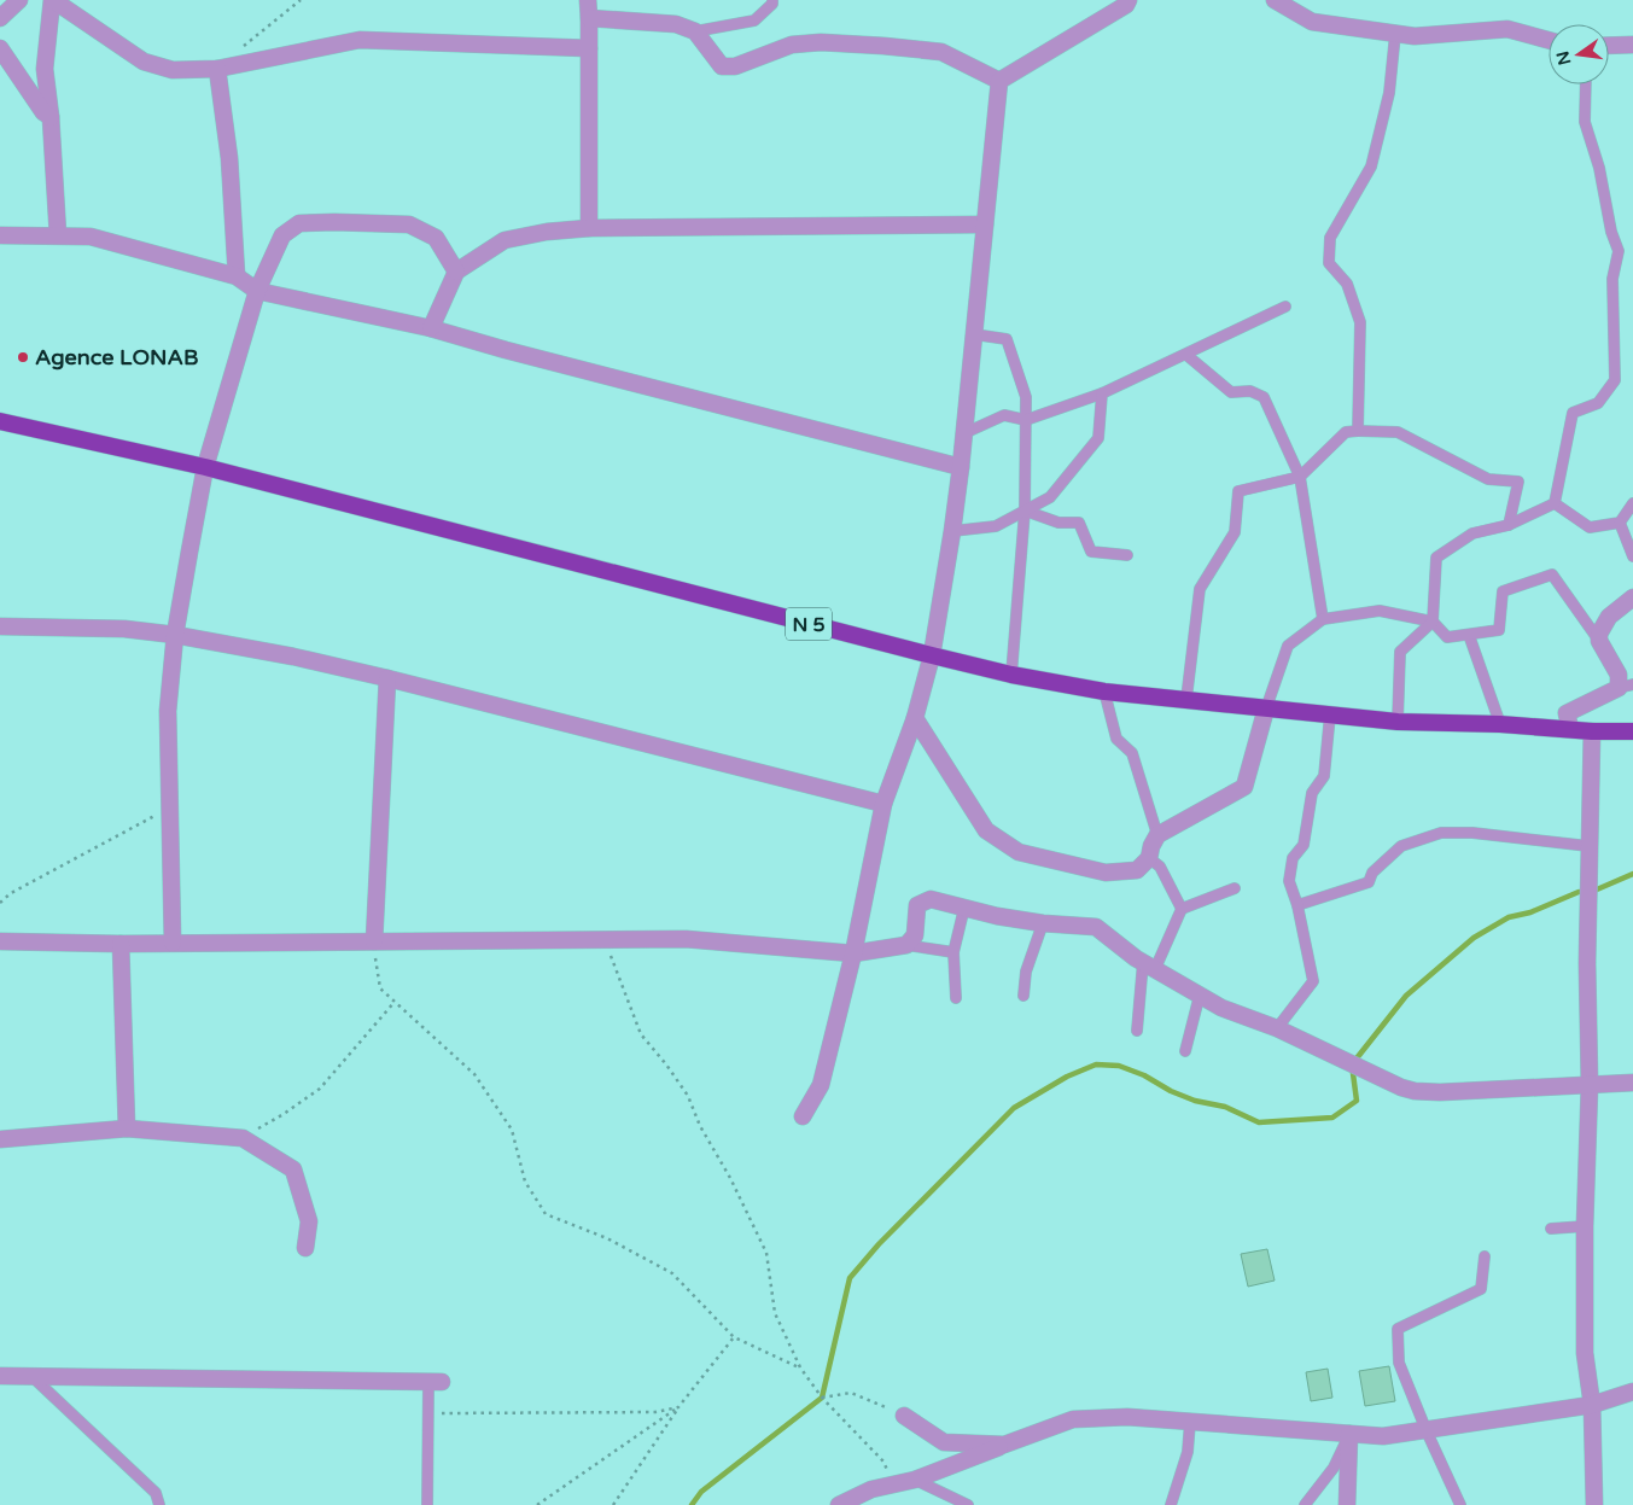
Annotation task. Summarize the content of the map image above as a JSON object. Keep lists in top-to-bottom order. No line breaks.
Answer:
{"streets":{"highway":["N 5"]},"places":["Agence LONAB"],"north":"left"}
